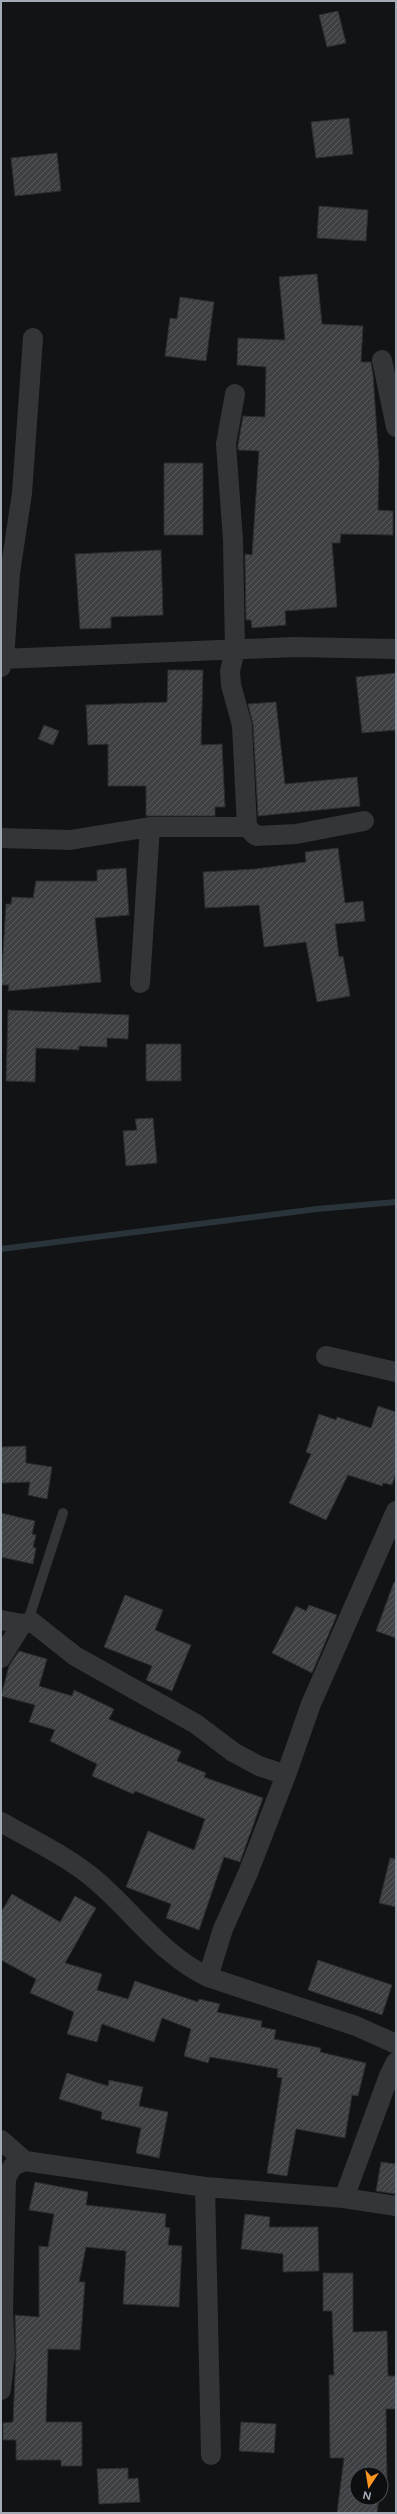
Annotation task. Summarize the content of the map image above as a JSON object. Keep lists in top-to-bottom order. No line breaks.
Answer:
{"north":"bottom"}
